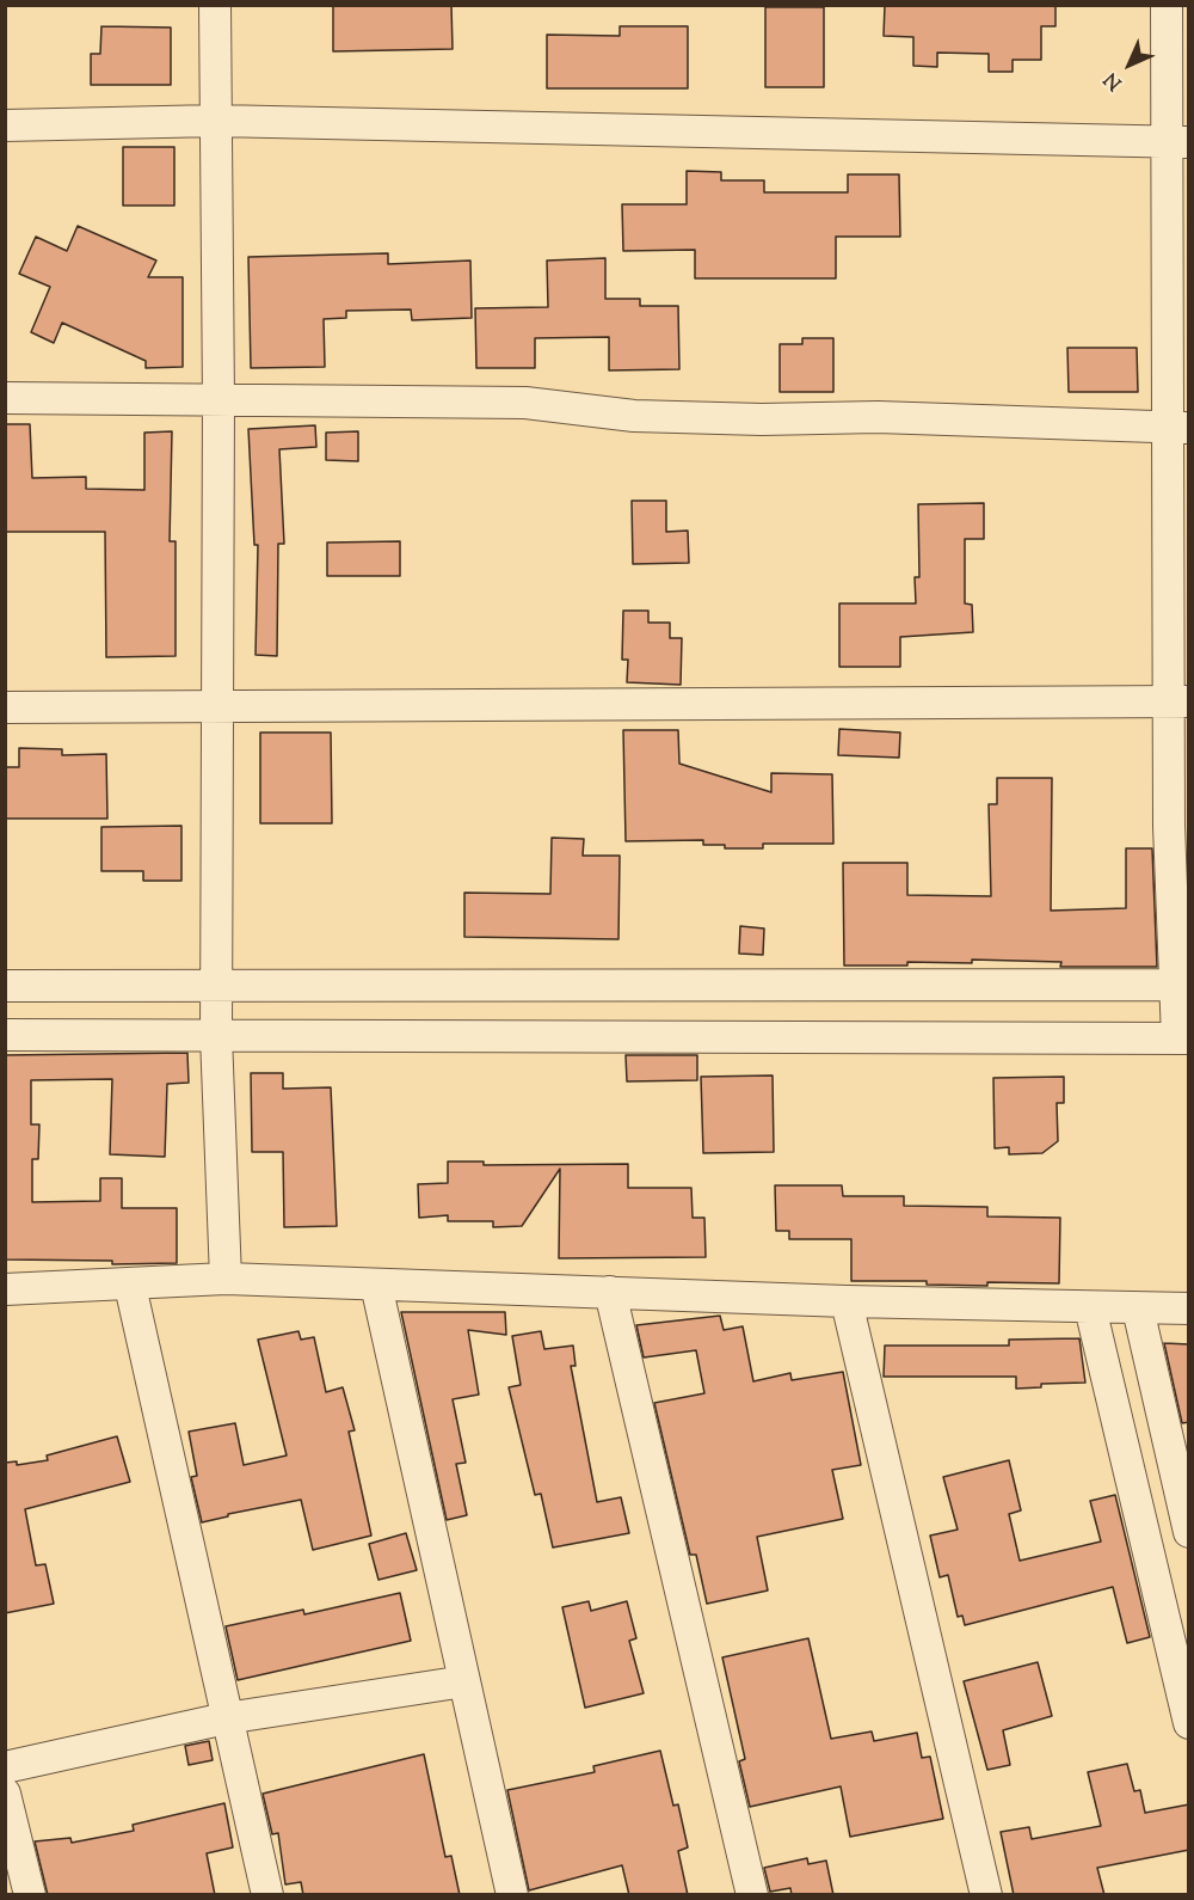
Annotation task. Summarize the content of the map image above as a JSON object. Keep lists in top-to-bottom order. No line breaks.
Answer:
{"north":"bottom left"}
